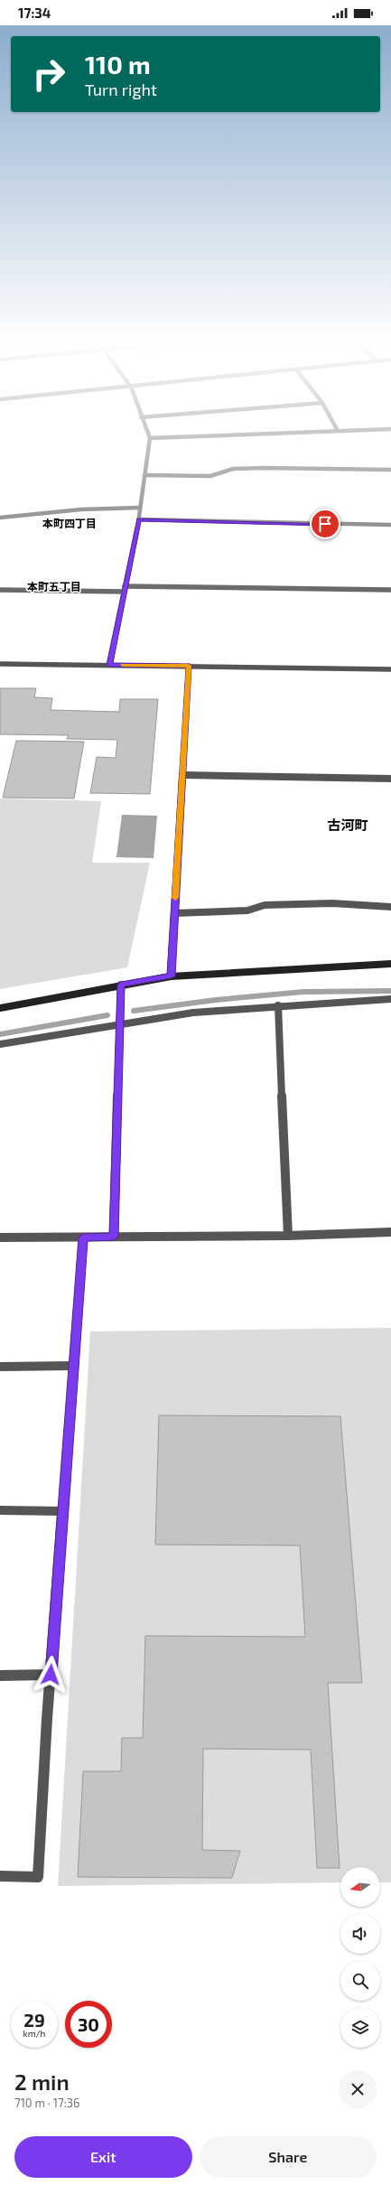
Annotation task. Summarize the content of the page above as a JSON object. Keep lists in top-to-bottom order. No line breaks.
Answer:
{"districts":["本町四丁目","本町五丁目","古河町"],"north":"left","page":{"status":"17:34","turn":["110 m","Turn right"],"speed":"29 km/h","limit":"30","heading":["2 min","710 m · 17:36"],"buttons":["Exit","Share"]}}
